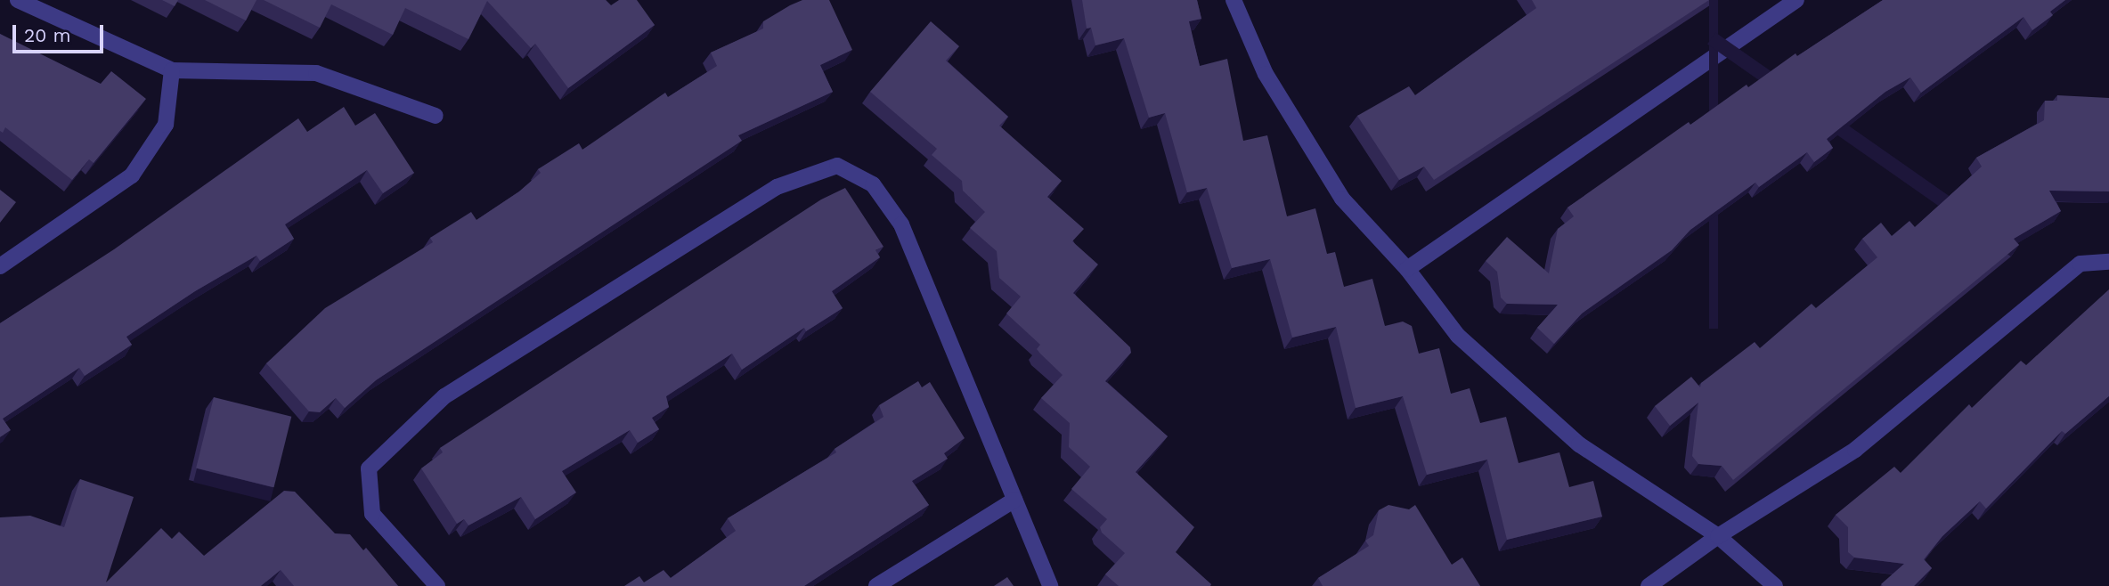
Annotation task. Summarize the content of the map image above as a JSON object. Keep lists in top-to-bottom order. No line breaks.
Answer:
{"scale_bar":"20 m"}
